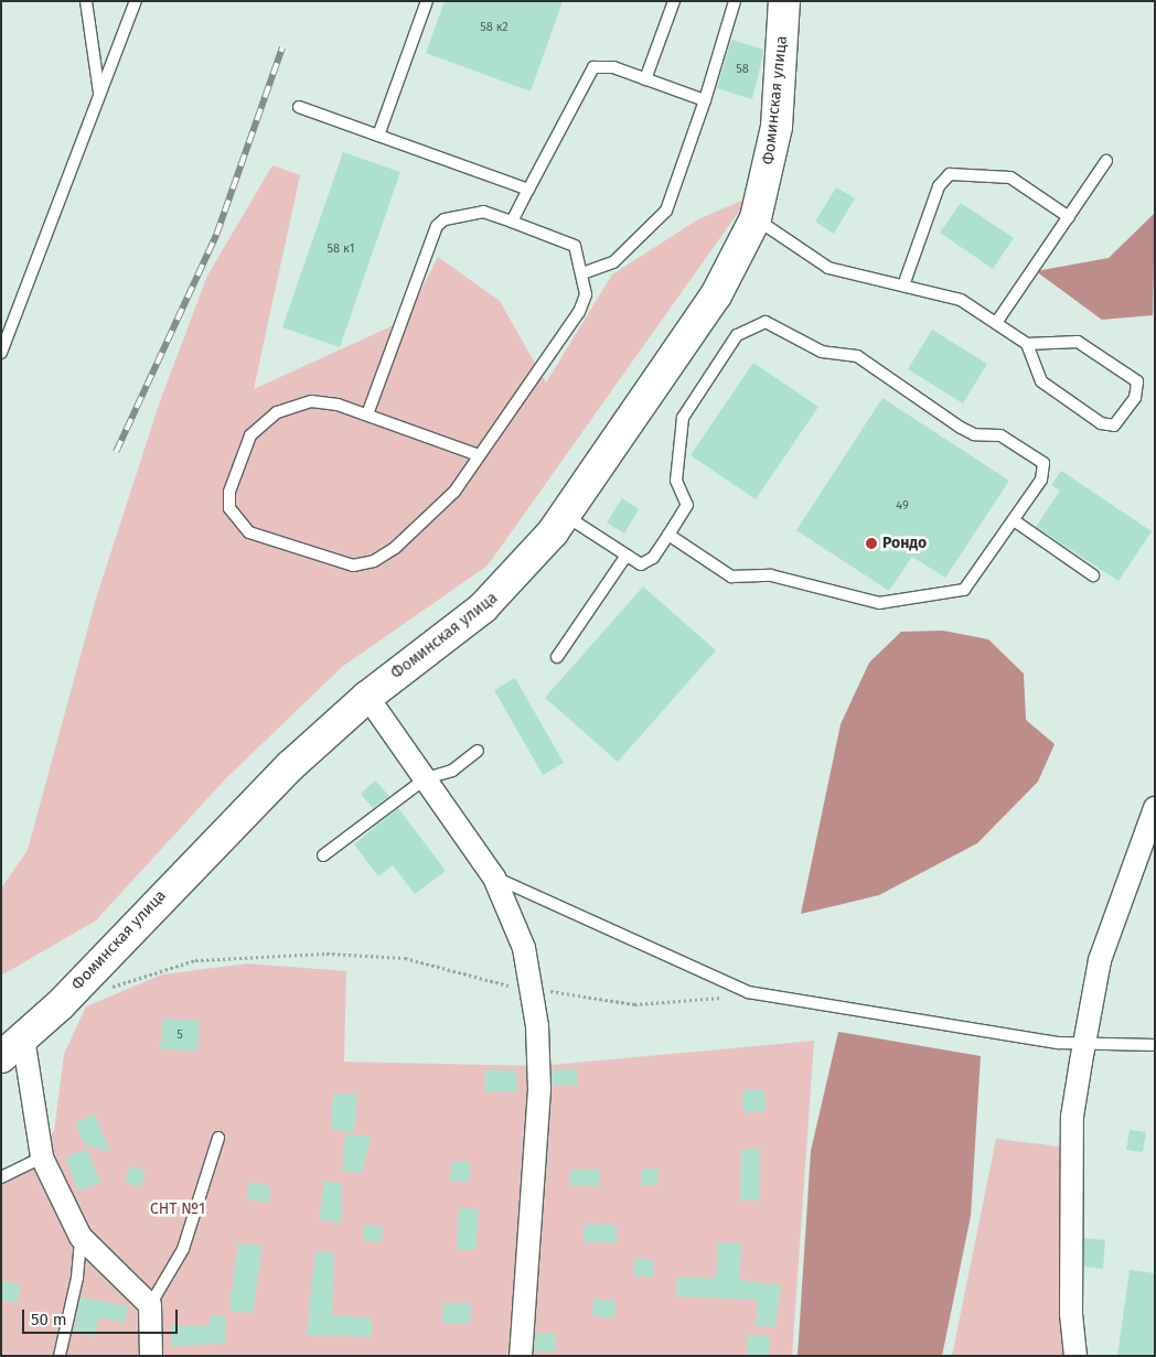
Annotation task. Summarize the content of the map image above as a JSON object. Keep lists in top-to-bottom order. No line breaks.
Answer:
{"streets":{"street":["Фоминская улица"]},"parks":["СНТ №1"],"places":["Рондо"],"house_numbers":["58 к2","58","58 к1","49","5"],"scale_bar":"50 m"}
